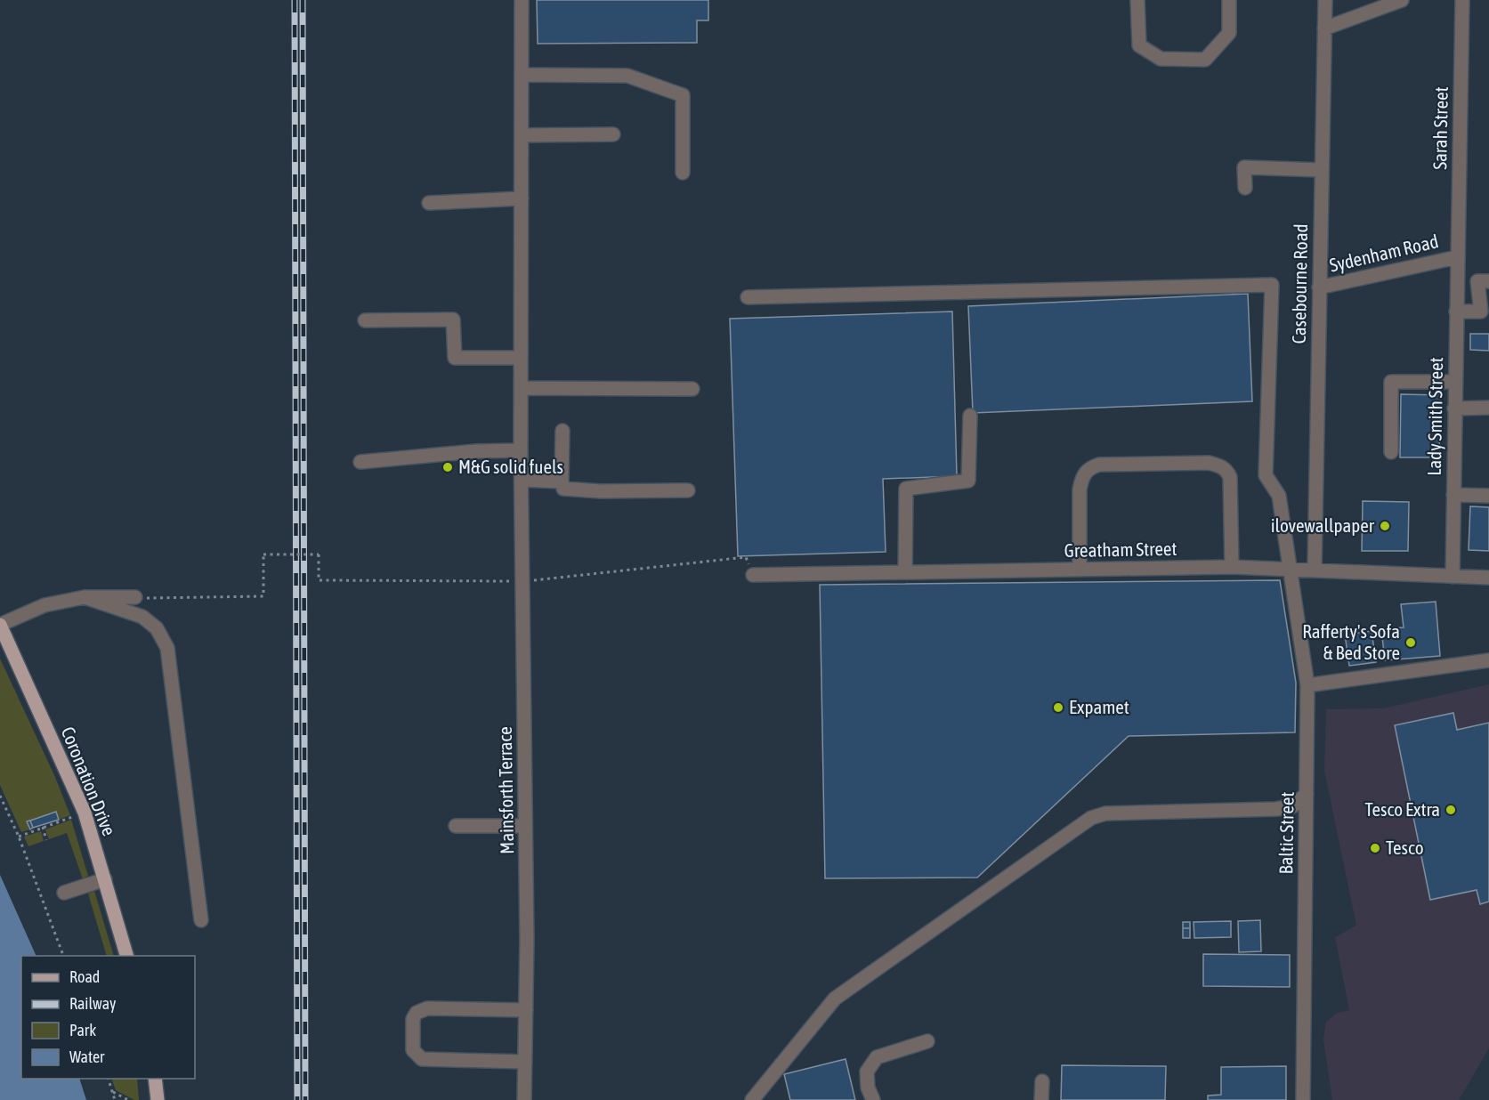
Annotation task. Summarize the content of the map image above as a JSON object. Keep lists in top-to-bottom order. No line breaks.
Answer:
{"streets":{"main road":["Coronation Drive"],"street":["Sarah Street","Sydenham Road","Casebourne Road","Lady Smith Street","Greatham Street","Mainsforth Terrace","Baltic Street"]},"crossings":[["Sarah Street","Sydenham Road"],["Sarah Street","Lady Smith Street"],["Sydenham Road","Casebourne Road"],["Sydenham Road","Lady Smith Street"],["Casebourne Road","Greatham Street"],["Lady Smith Street","Greatham Street"],["Greatham Street","Baltic Street"]],"places":["M&G solid fuels","ilovewallpaper","Rafferty's Sofa & Bed Store","Expamet","Tesco Extra","Tesco"],"legend":["Road","Railway","Park","Water"]}
